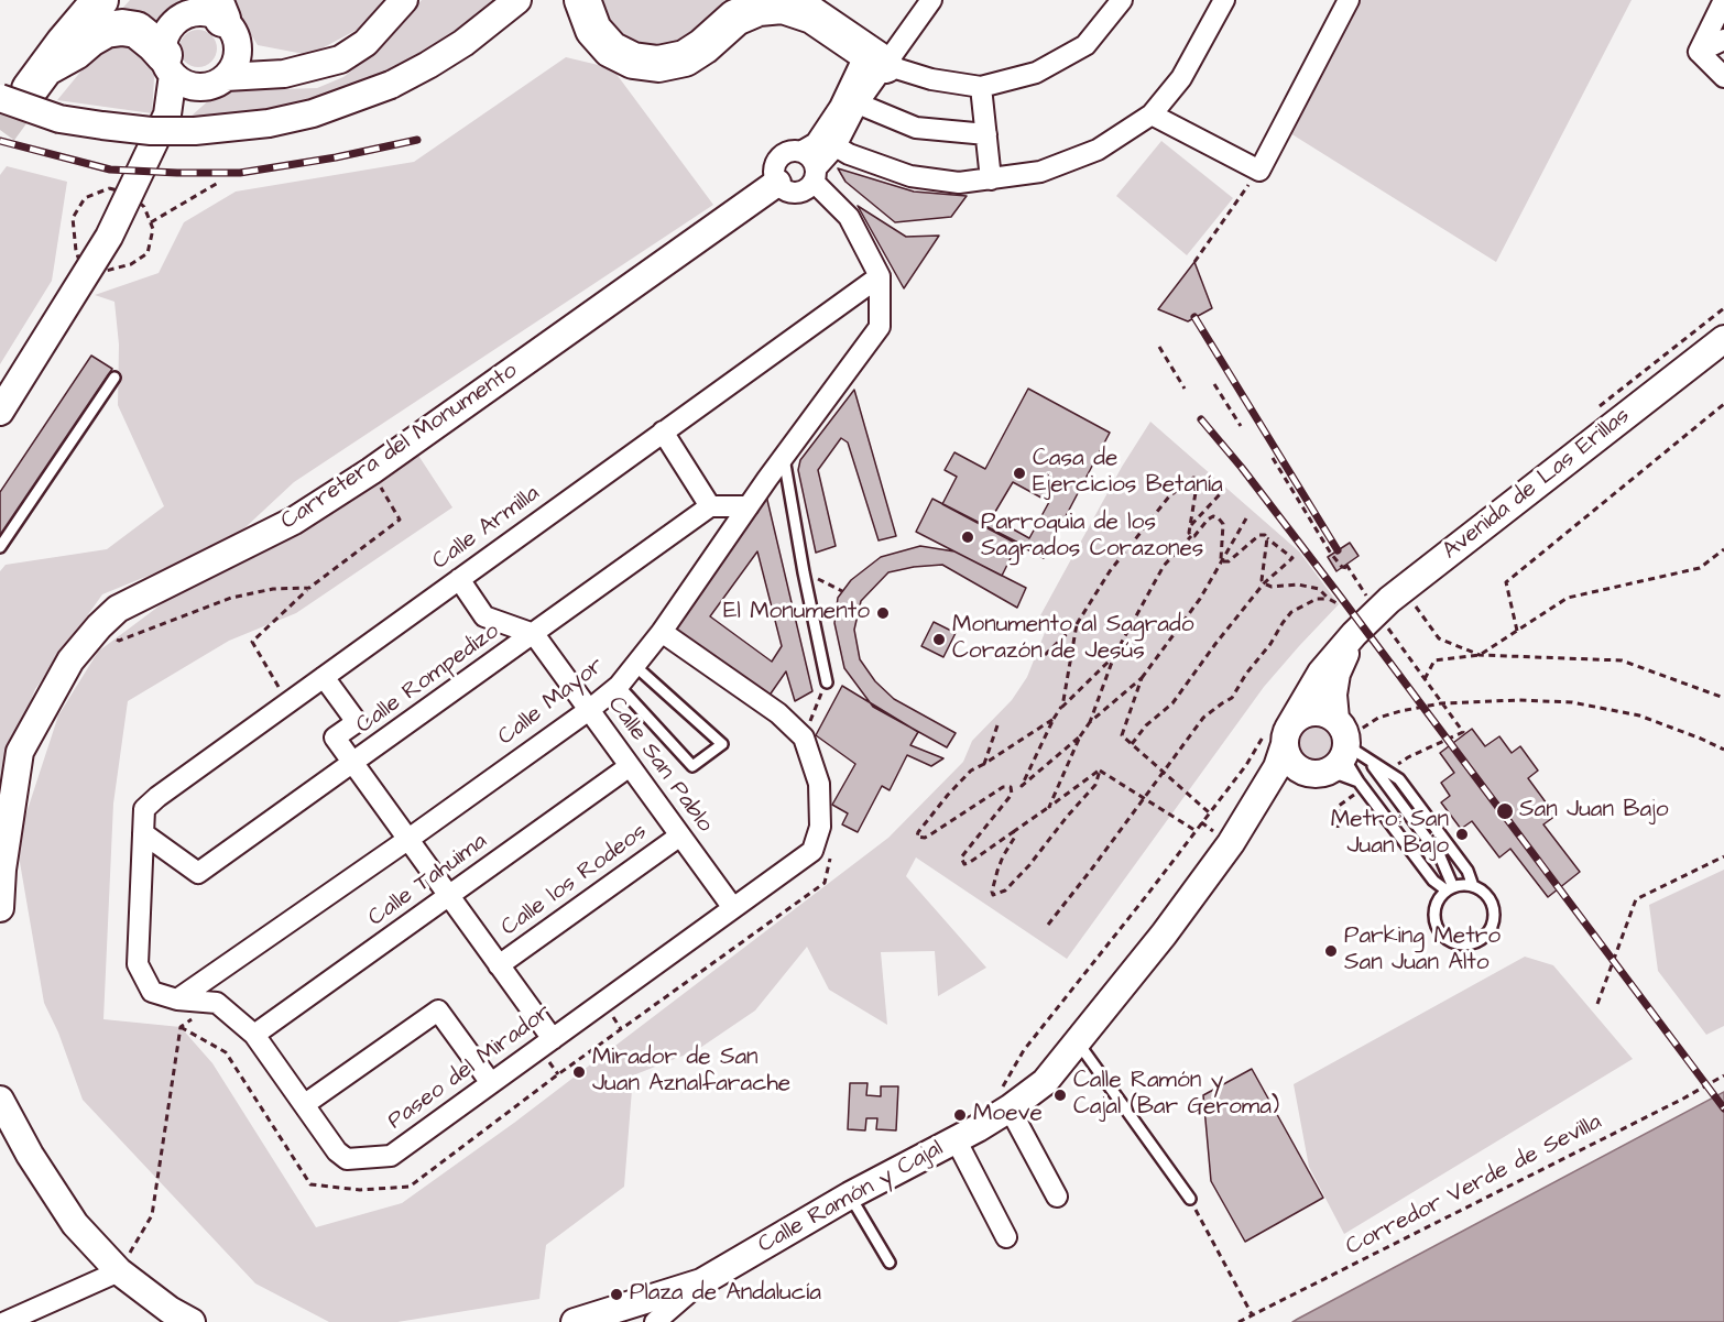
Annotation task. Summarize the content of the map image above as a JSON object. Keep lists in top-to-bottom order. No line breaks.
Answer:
{"streets":{"main road":["Carretera del Monumento","Avenida de Las Erillas","Calle Ramón y Cajal"],"street":["Calle Armilla","Calle Rompedizo","Calle Mayor","Calle San Pablo","Calle Tahuima","Calle los Rodeos","Paseo del Mirador"],"path":["Corredor Verde de Sevilla"]},"crossings":[["Avenida de Las Erillas","Calle Ramón y Cajal"],["Calle Armilla","Calle Rompedizo"],["Calle Armilla","Calle Mayor"],["Calle Rompedizo","Calle San Pablo"],["Calle Mayor","Calle San Pablo"],["Calle San Pablo","Calle Tahuima"],["Calle San Pablo","Calle los Rodeos"],["Calle San Pablo","Paseo del Mirador"],["Calle Tahuima","Paseo del Mirador"]],"places":["Casa de Ejercicios Betanía","Parroquia de los Sagrados Corazones","El Monumento","Monumento al Sagrado Corazón de Jesús","San Juan Bajo","Metro: San Juan Bajo","Parking Metro San Juan Alto","Mirador de San Juan Aznalfarache","Calle Ramón y Cajal (Bar Geroma)","Moeve","Plaza de Andalucía"]}
